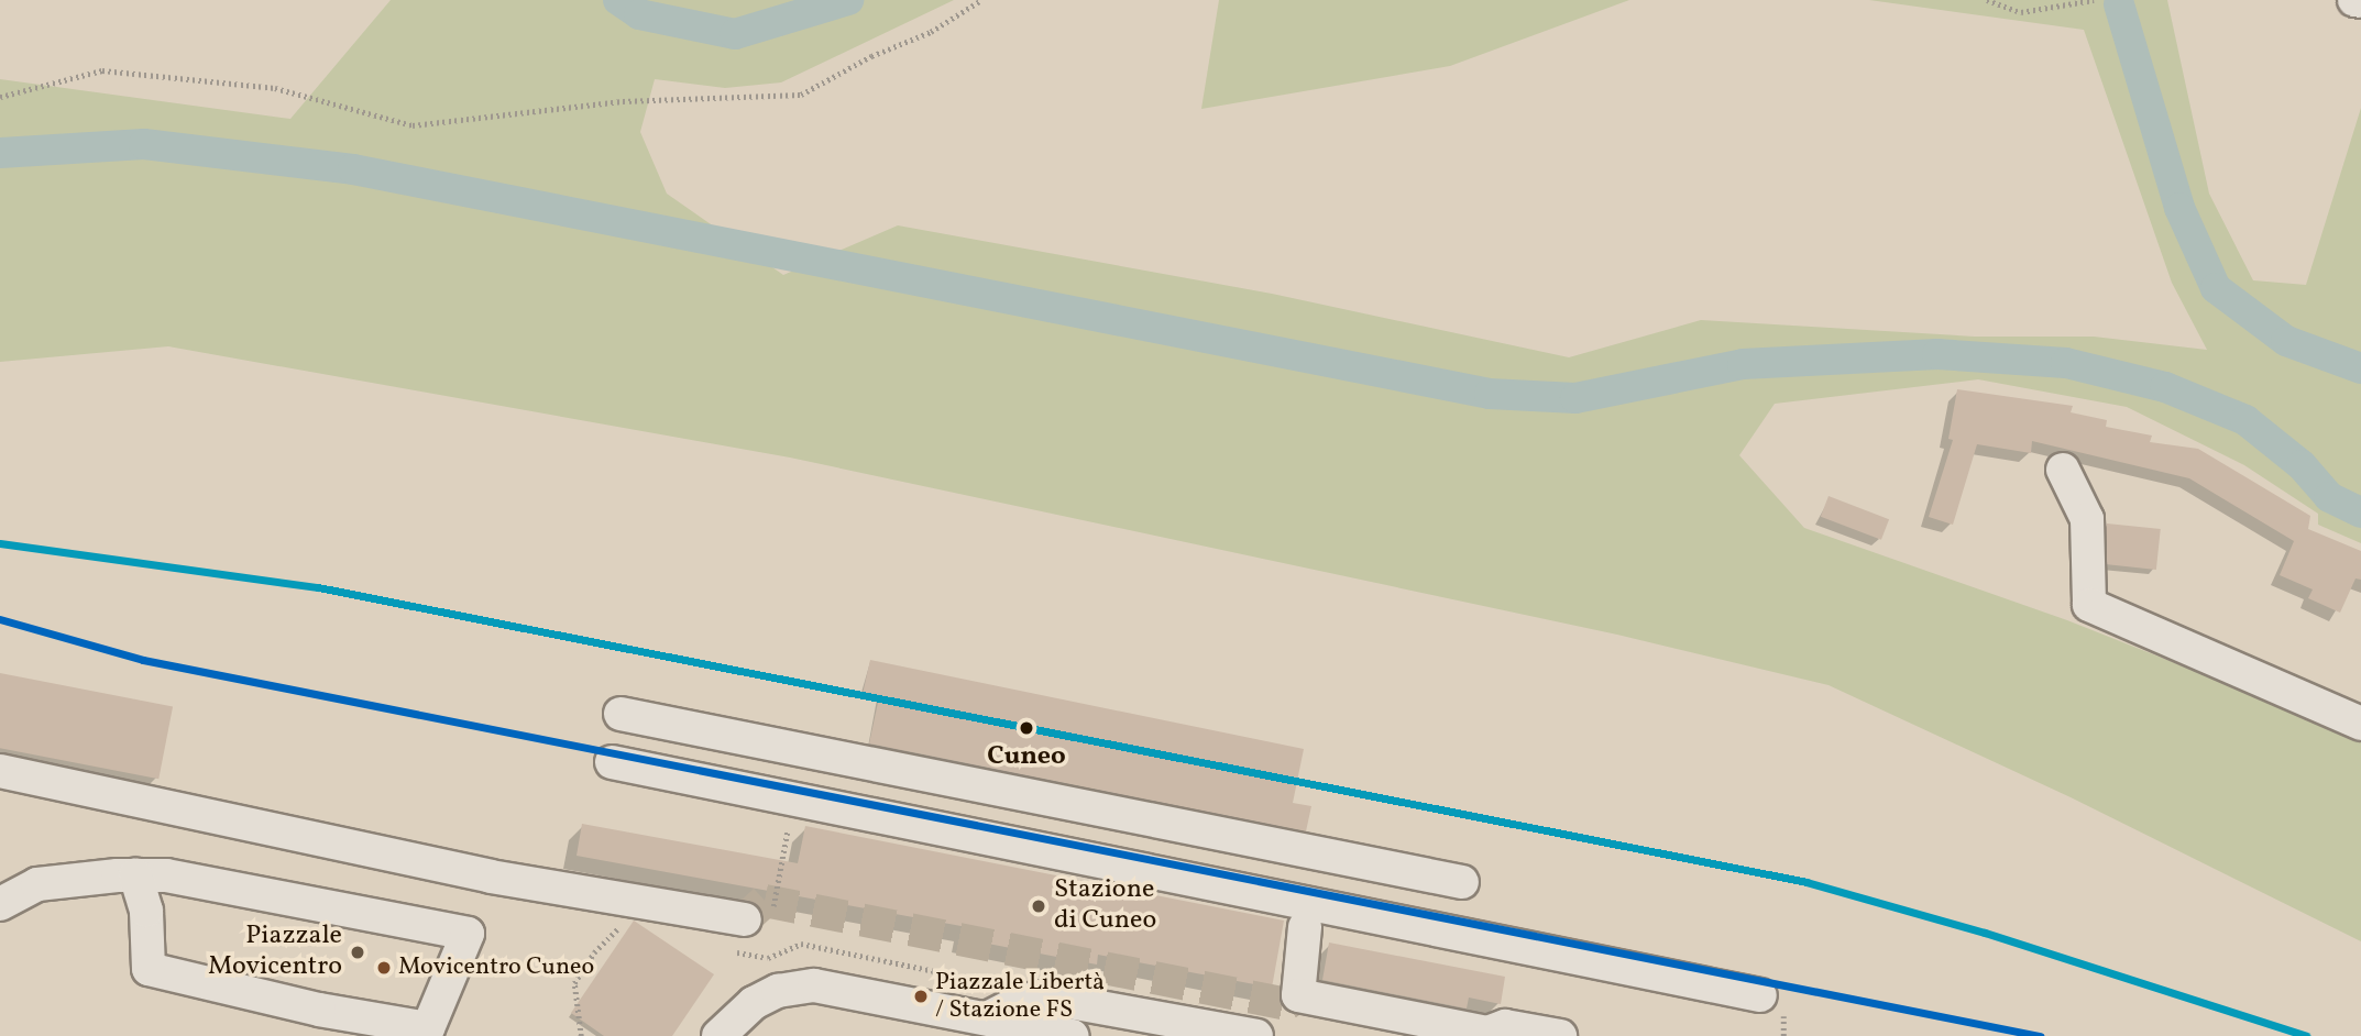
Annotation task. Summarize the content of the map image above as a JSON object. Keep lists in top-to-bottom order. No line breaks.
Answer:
{"places":["Cuneo","Stazione di Cuneo","Piazzale Movicentro","Movicentro Cuneo","Piazzale Libertà / Stazione FS"]}
